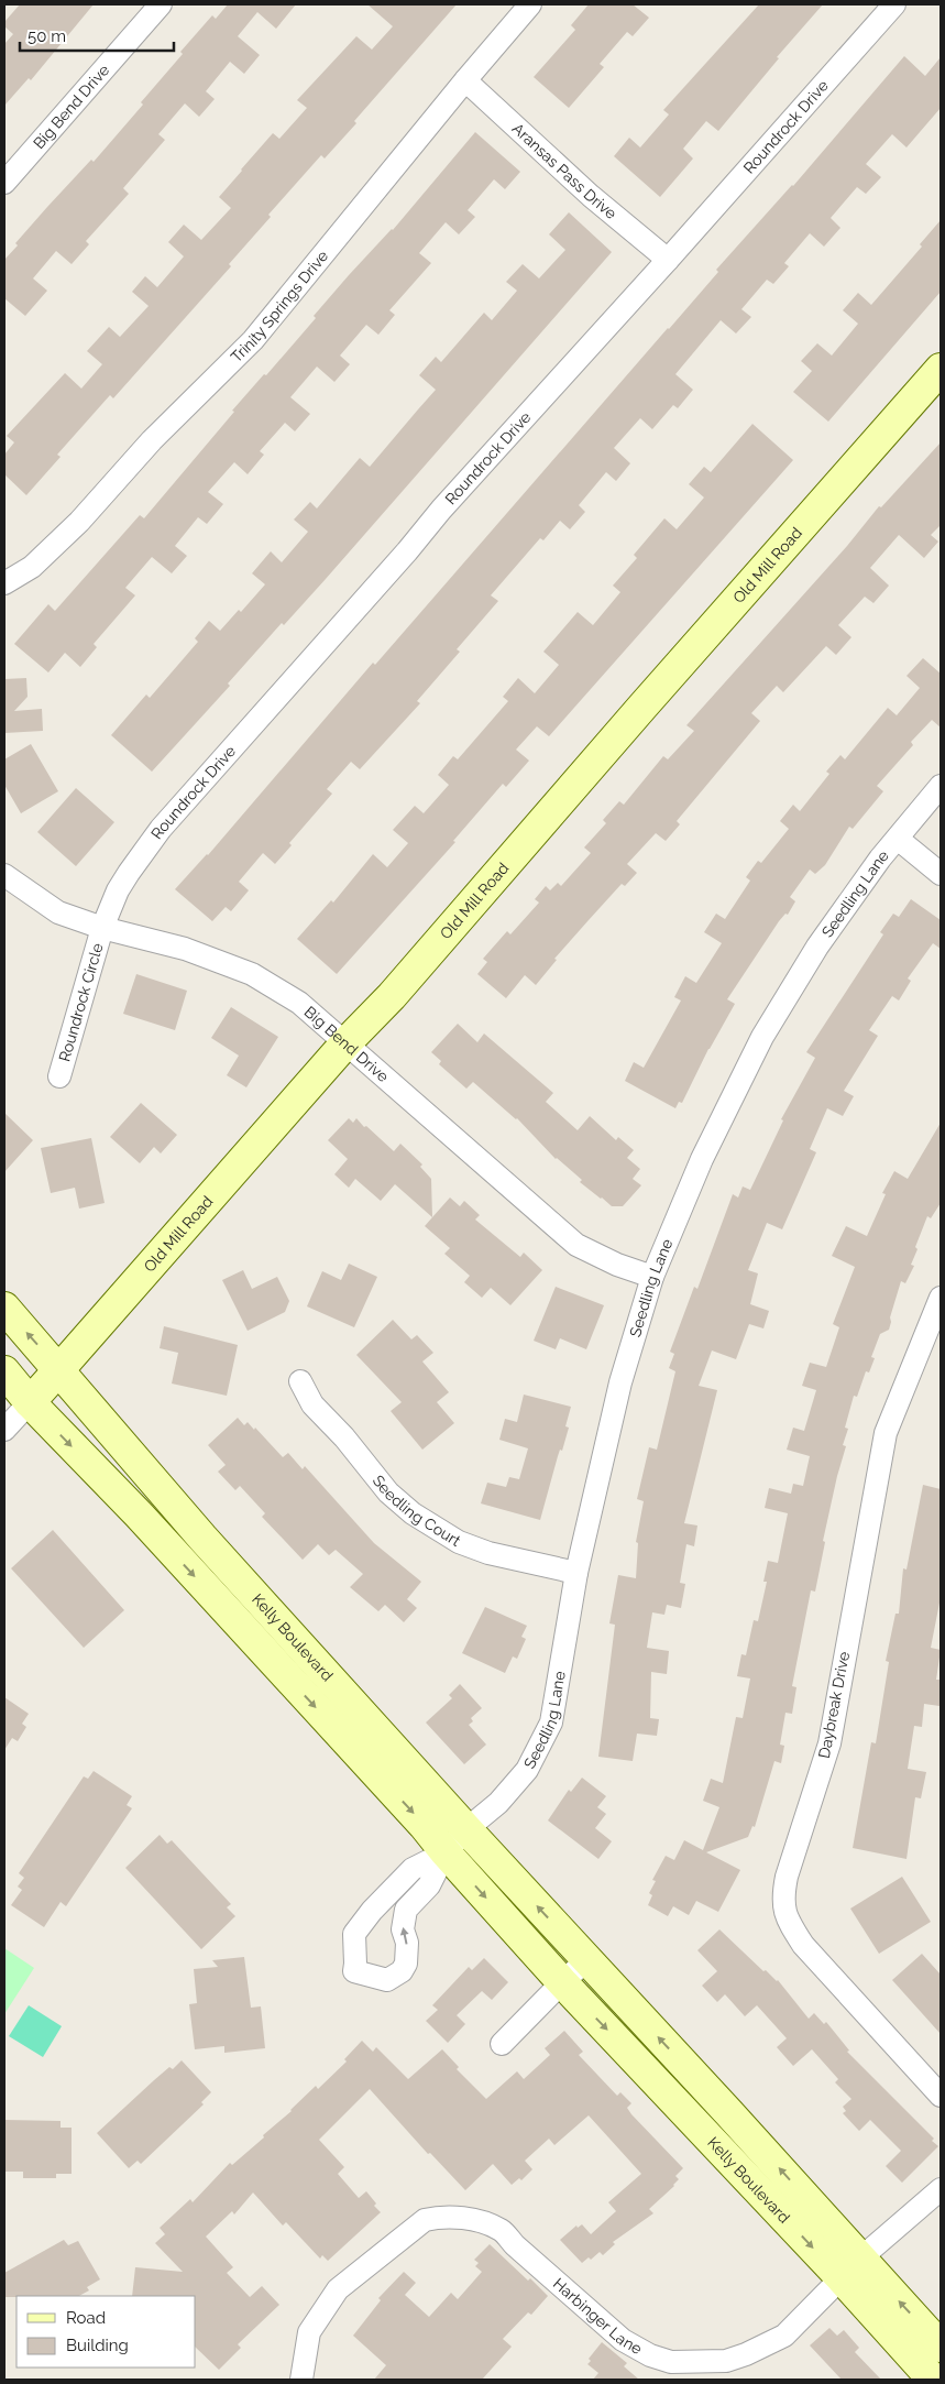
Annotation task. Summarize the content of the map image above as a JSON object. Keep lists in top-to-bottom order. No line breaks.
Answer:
{"streets":{"main road":["Old Mill Road","Kelly Boulevard"],"street":["Big Bend Drive","Roundrock Drive","Aransas Pass Drive","Trinity Springs Drive","Seedling Lane","Roundrock Circle","Seedling Court","Daybreak Drive","Harbinger Lane"]},"crossings":[["Big Bend Drive","Roundrock Drive"],["Big Bend Drive","Old Mill Road"],["Big Bend Drive","Seedling Lane"],["Big Bend Drive","Roundrock Circle"],["Roundrock Drive","Aransas Pass Drive"],["Roundrock Drive","Roundrock Circle"],["Aransas Pass Drive","Trinity Springs Drive"],["Old Mill Road","Kelly Boulevard"],["Seedling Lane","Seedling Court"],["Seedling Lane","Kelly Boulevard"],["Kelly Boulevard","Harbinger Lane"]],"legend":["Road","Building"],"scale_bar":"50 m"}
